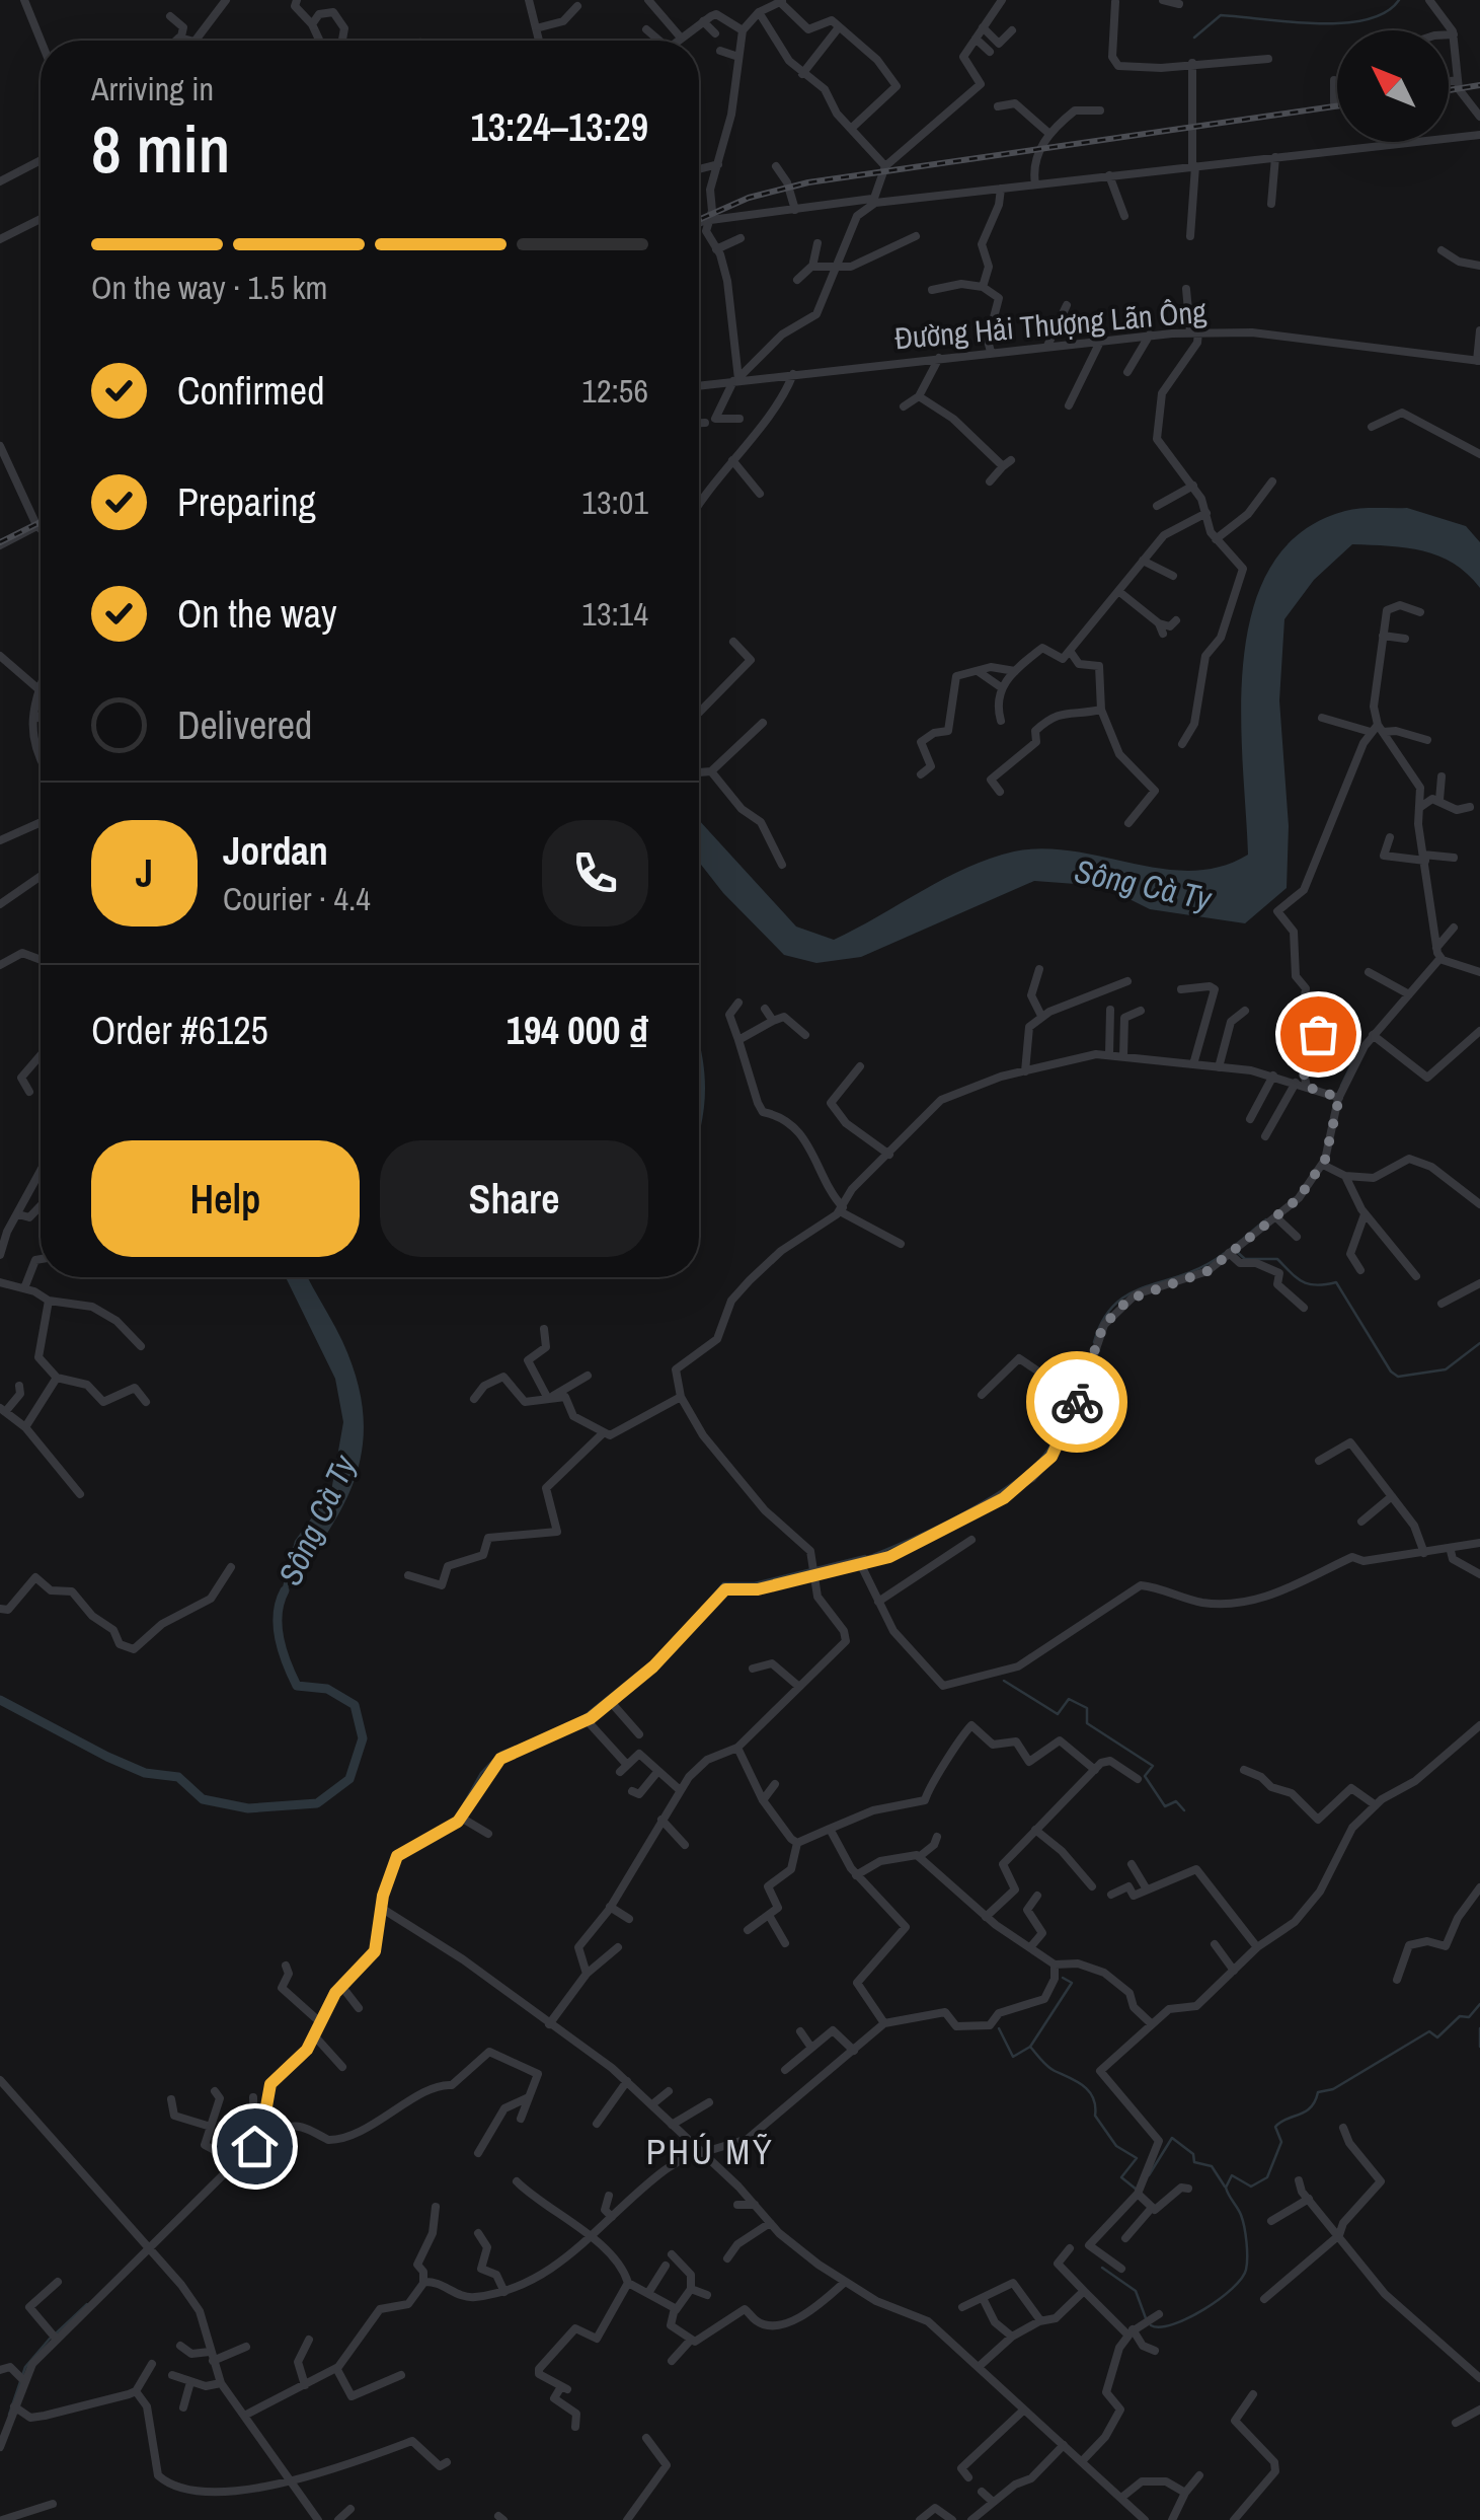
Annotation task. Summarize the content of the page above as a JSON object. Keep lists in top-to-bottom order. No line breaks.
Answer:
{"streets":{"street":["Đường Hải Thượng Lãn Ông"]},"districts":["PHÚ MỸ"],"water":["Sông Cà Ty"],"north":"top left","page":{"heading":["8 min","Arriving in","13:24–13:29"],"panel":["Jordan","Courier · 4.4","Order #6125","194 000 ₫"],"bar":"On the way · 1.5 km","list":[["Confirmed","12:56"],["Preparing","13:01"],["On the way","13:14"],"Delivered"],"round":"J","buttons":["Help","Share"]}}
